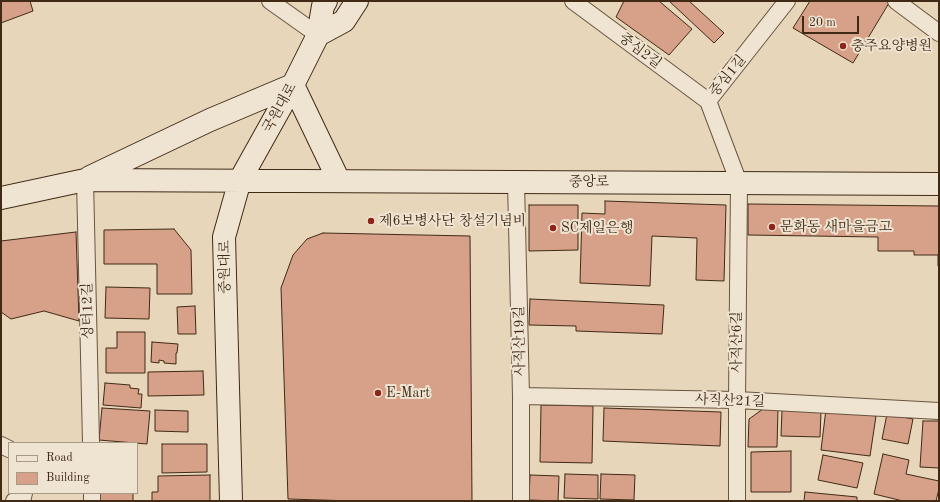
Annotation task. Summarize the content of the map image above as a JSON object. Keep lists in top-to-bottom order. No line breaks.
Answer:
{"streets":{"street":["중심2길","중심1길","국원대로","중앙로","중원대로","성터12길","사직산19길","사직산6길","사직산21길"]},"crossings":[["중심2길","중심1길"],["중심1길","중앙로"],["중심1길","사직산6길"],["국원대로","중앙로"],["국원대로","중원대로"],["중앙로","중원대로"],["중앙로","사직산19길"],["중앙로","사직산6길"],["사직산19길","사직산21길"],["사직산6길","사직산21길"]],"places":["충주요양병원","제6보병사단 창설기념비","문화동 새마을금고","SC제일은행","E-Mart"],"legend":["Road","Building"],"scale_bar":"20 m"}
